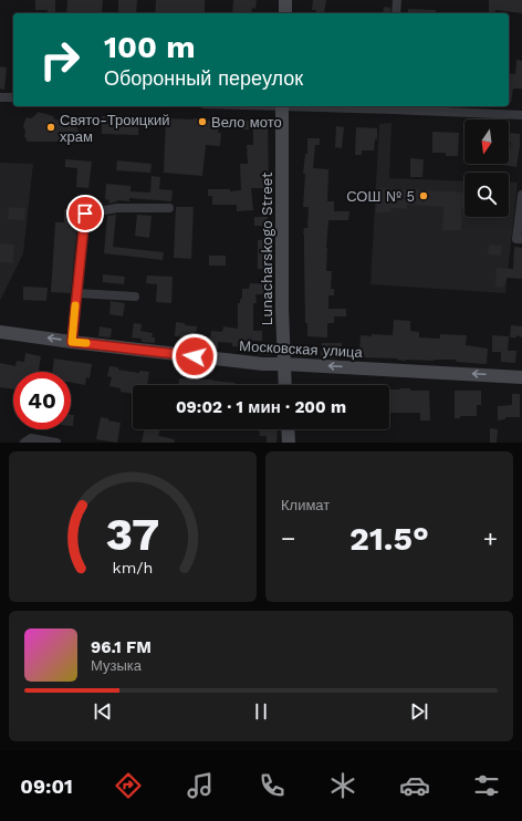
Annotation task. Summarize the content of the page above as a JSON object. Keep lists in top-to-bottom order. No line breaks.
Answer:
{"streets":{"street":["Lunacharskogo Street","Московская улица"]},"crossings":[["Lunacharskogo Street","Московская улица"]],"one_way":["Московская улица"],"places":["Вело мото","Свято-Троицкий храм","СОШ № 5"],"north":"bottom","page":{"turn":["100 m","Оборонный переулок"],"limit":"40","trip":"09:02 · 1 мин · 200 m","tile":"Климат","heat":["−","21.5°","+"],"song":["96.1 FM","Музыка"],"tabs":"09:01","gauge":["37","km/h"]}}
